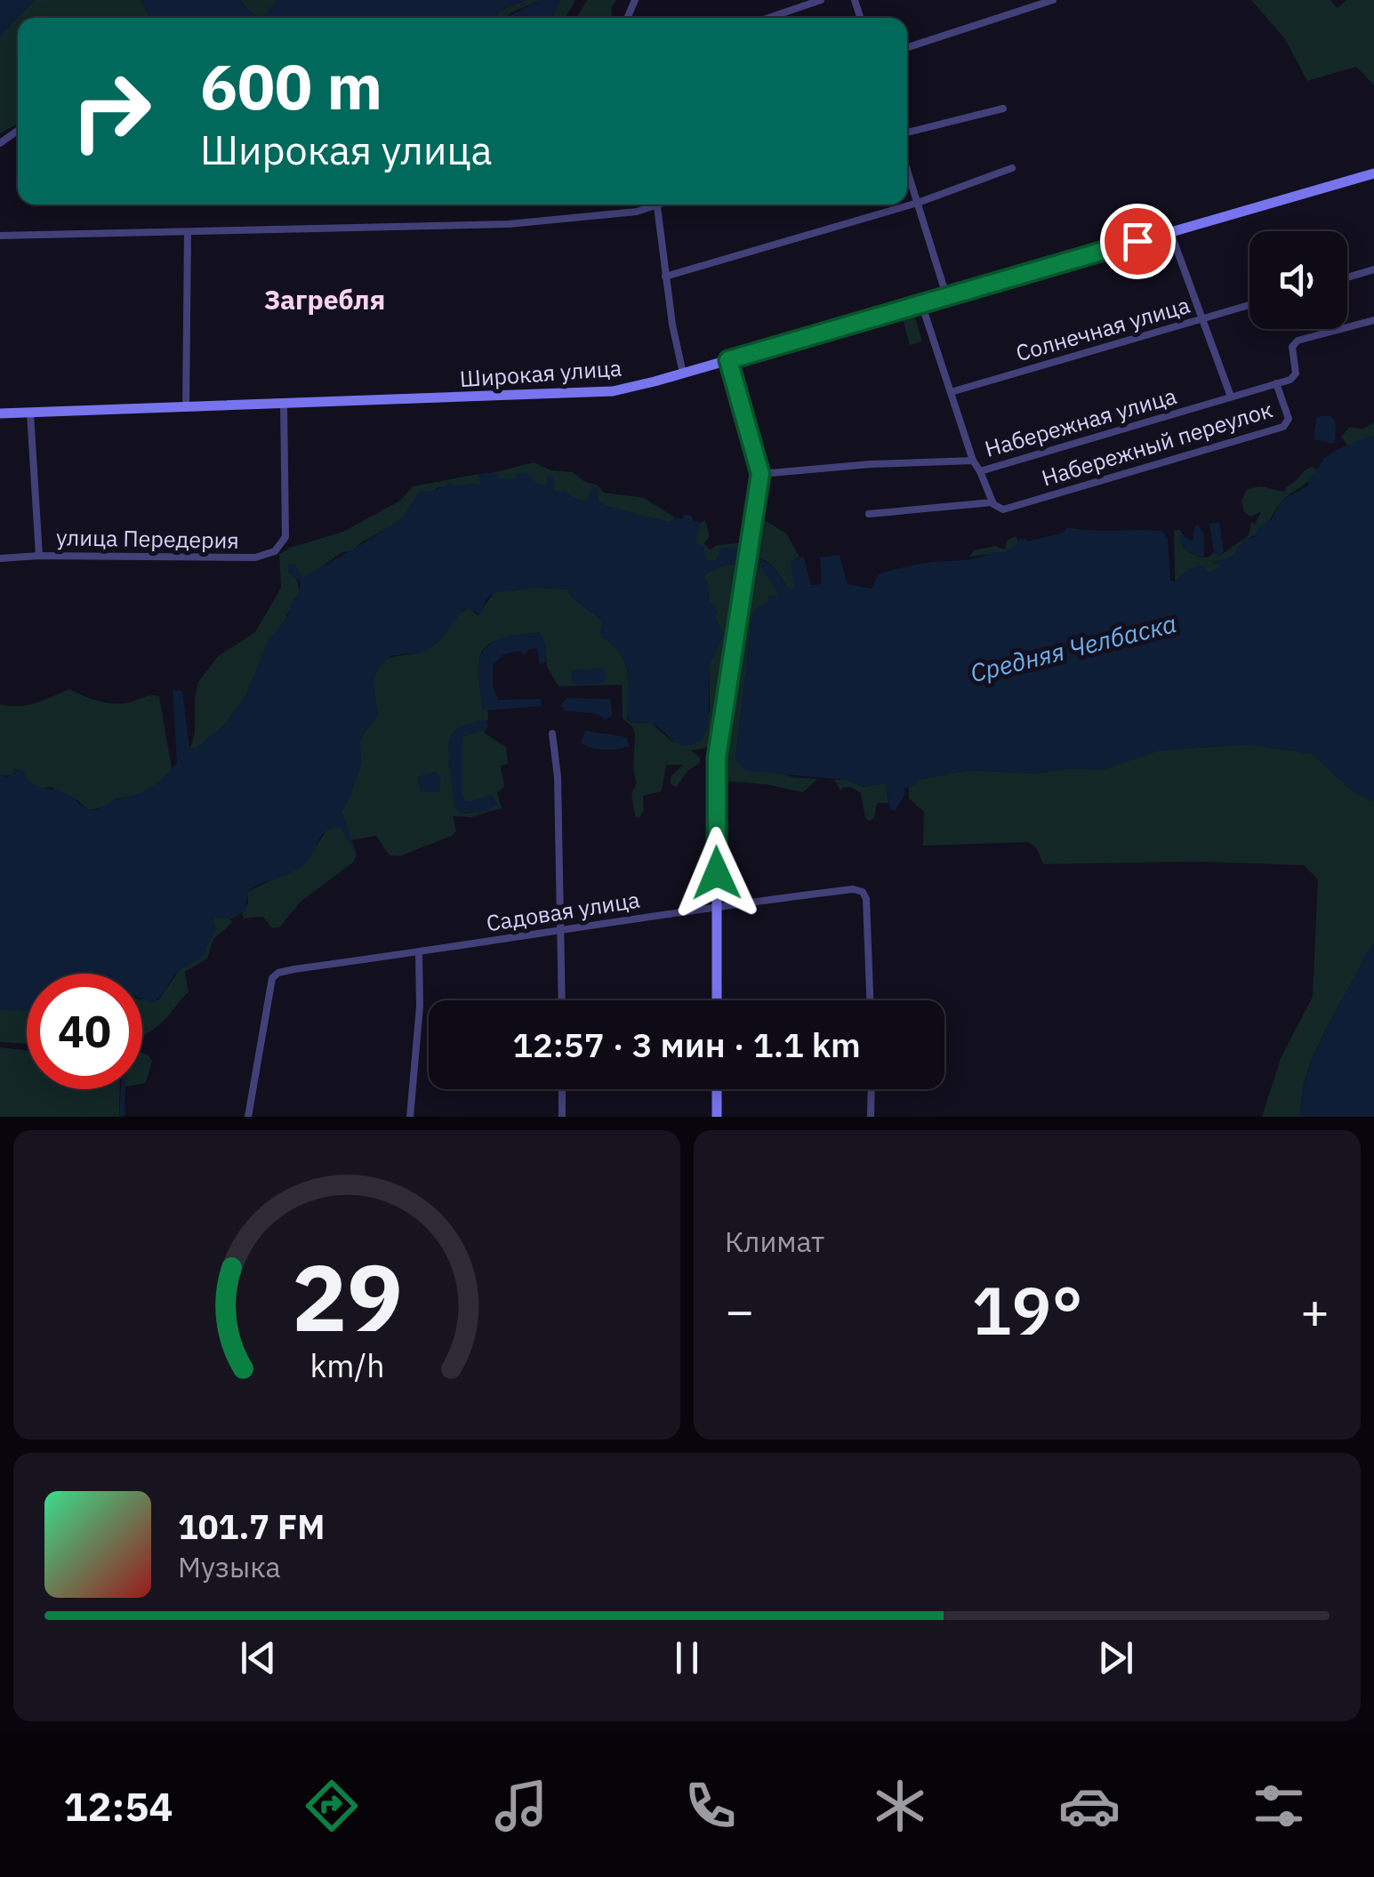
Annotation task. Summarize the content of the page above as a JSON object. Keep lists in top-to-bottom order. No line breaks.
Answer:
{"streets":{"street":["Солнечная улица","Широкая улица","Набережная улица","Набережный переулок","улица Передерия","Садовая улица"]},"crossings":[["Широкая улица","улица Передерия"],["Набережная улица","Набережный переулок"]],"districts":["Загребля"],"water":["Средняя Челбаска"],"page":{"turn":["600 m","Широкая улица"],"limit":"40","trip":"12:57 · 3 мин · 1.1 km","tile":"Климат","heat":["−","19°","+"],"song":["101.7 FM","Музыка"],"tabs":"12:54","gauge":["29","km/h"]}}
